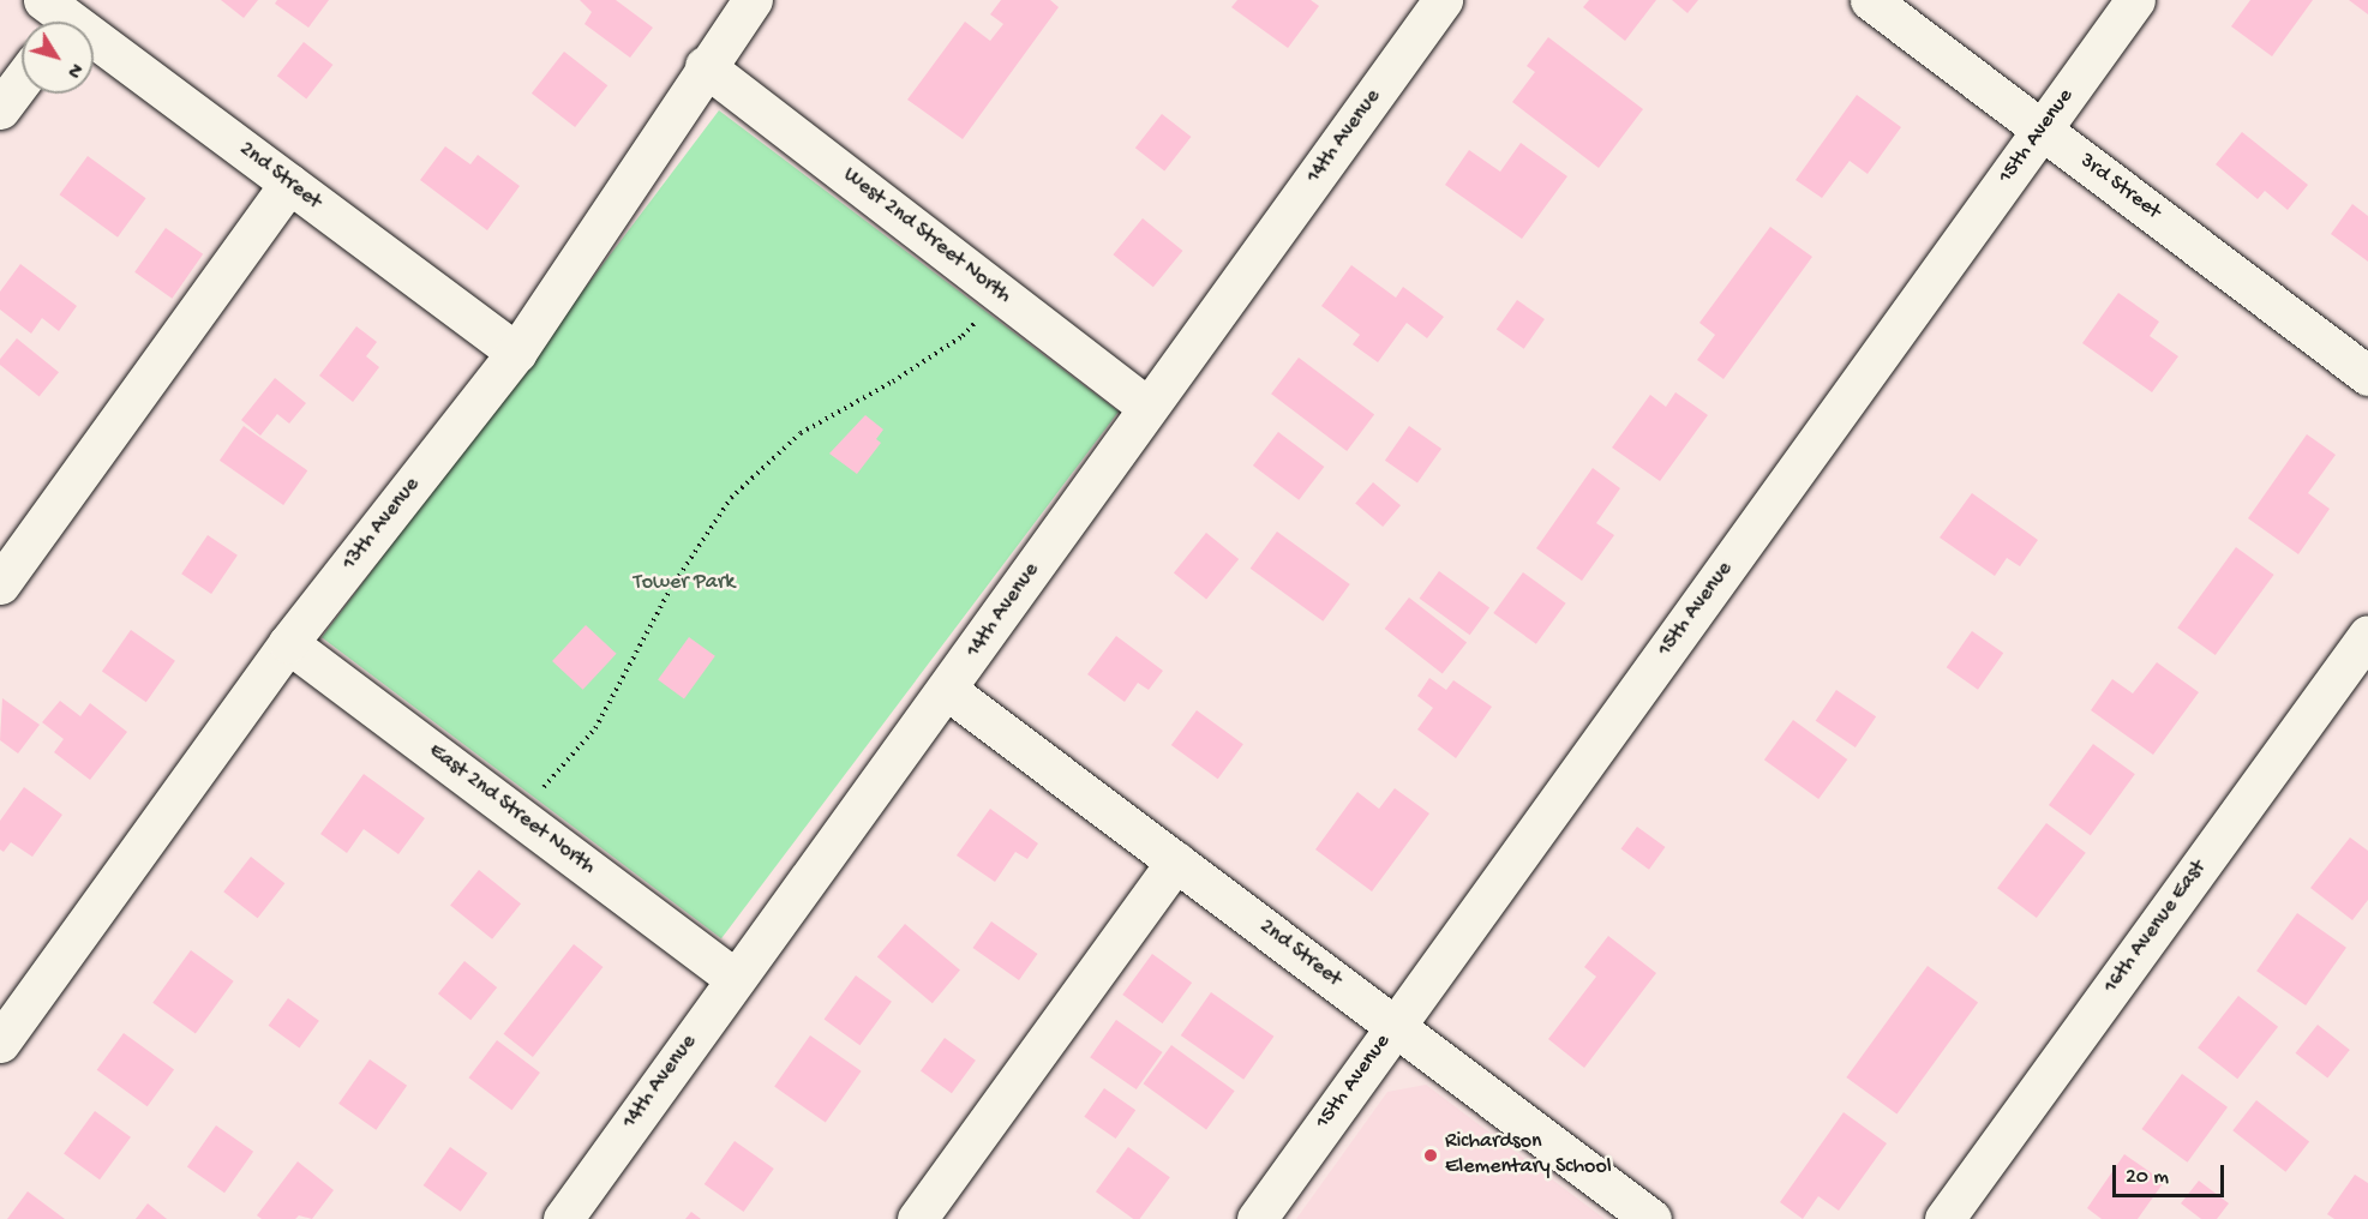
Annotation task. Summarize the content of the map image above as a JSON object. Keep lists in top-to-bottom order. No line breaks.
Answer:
{"streets":{"street":["14th Avenue","15th Avenue","2nd Street","3rd Street","West 2nd Street North","13th Avenue","East 2nd Street North","16th Avenue East"]},"crossings":[["14th Avenue","2nd Street"],["14th Avenue","West 2nd Street North"],["14th Avenue","East 2nd Street North"],["15th Avenue","2nd Street"],["15th Avenue","3rd Street"],["2nd Street","13th Avenue"],["West 2nd Street North","13th Avenue"],["13th Avenue","East 2nd Street North"]],"parks":["Tower Park"],"places":["Richardson Elementary School"],"scale_bar":"20 m","north":"bottom right"}
